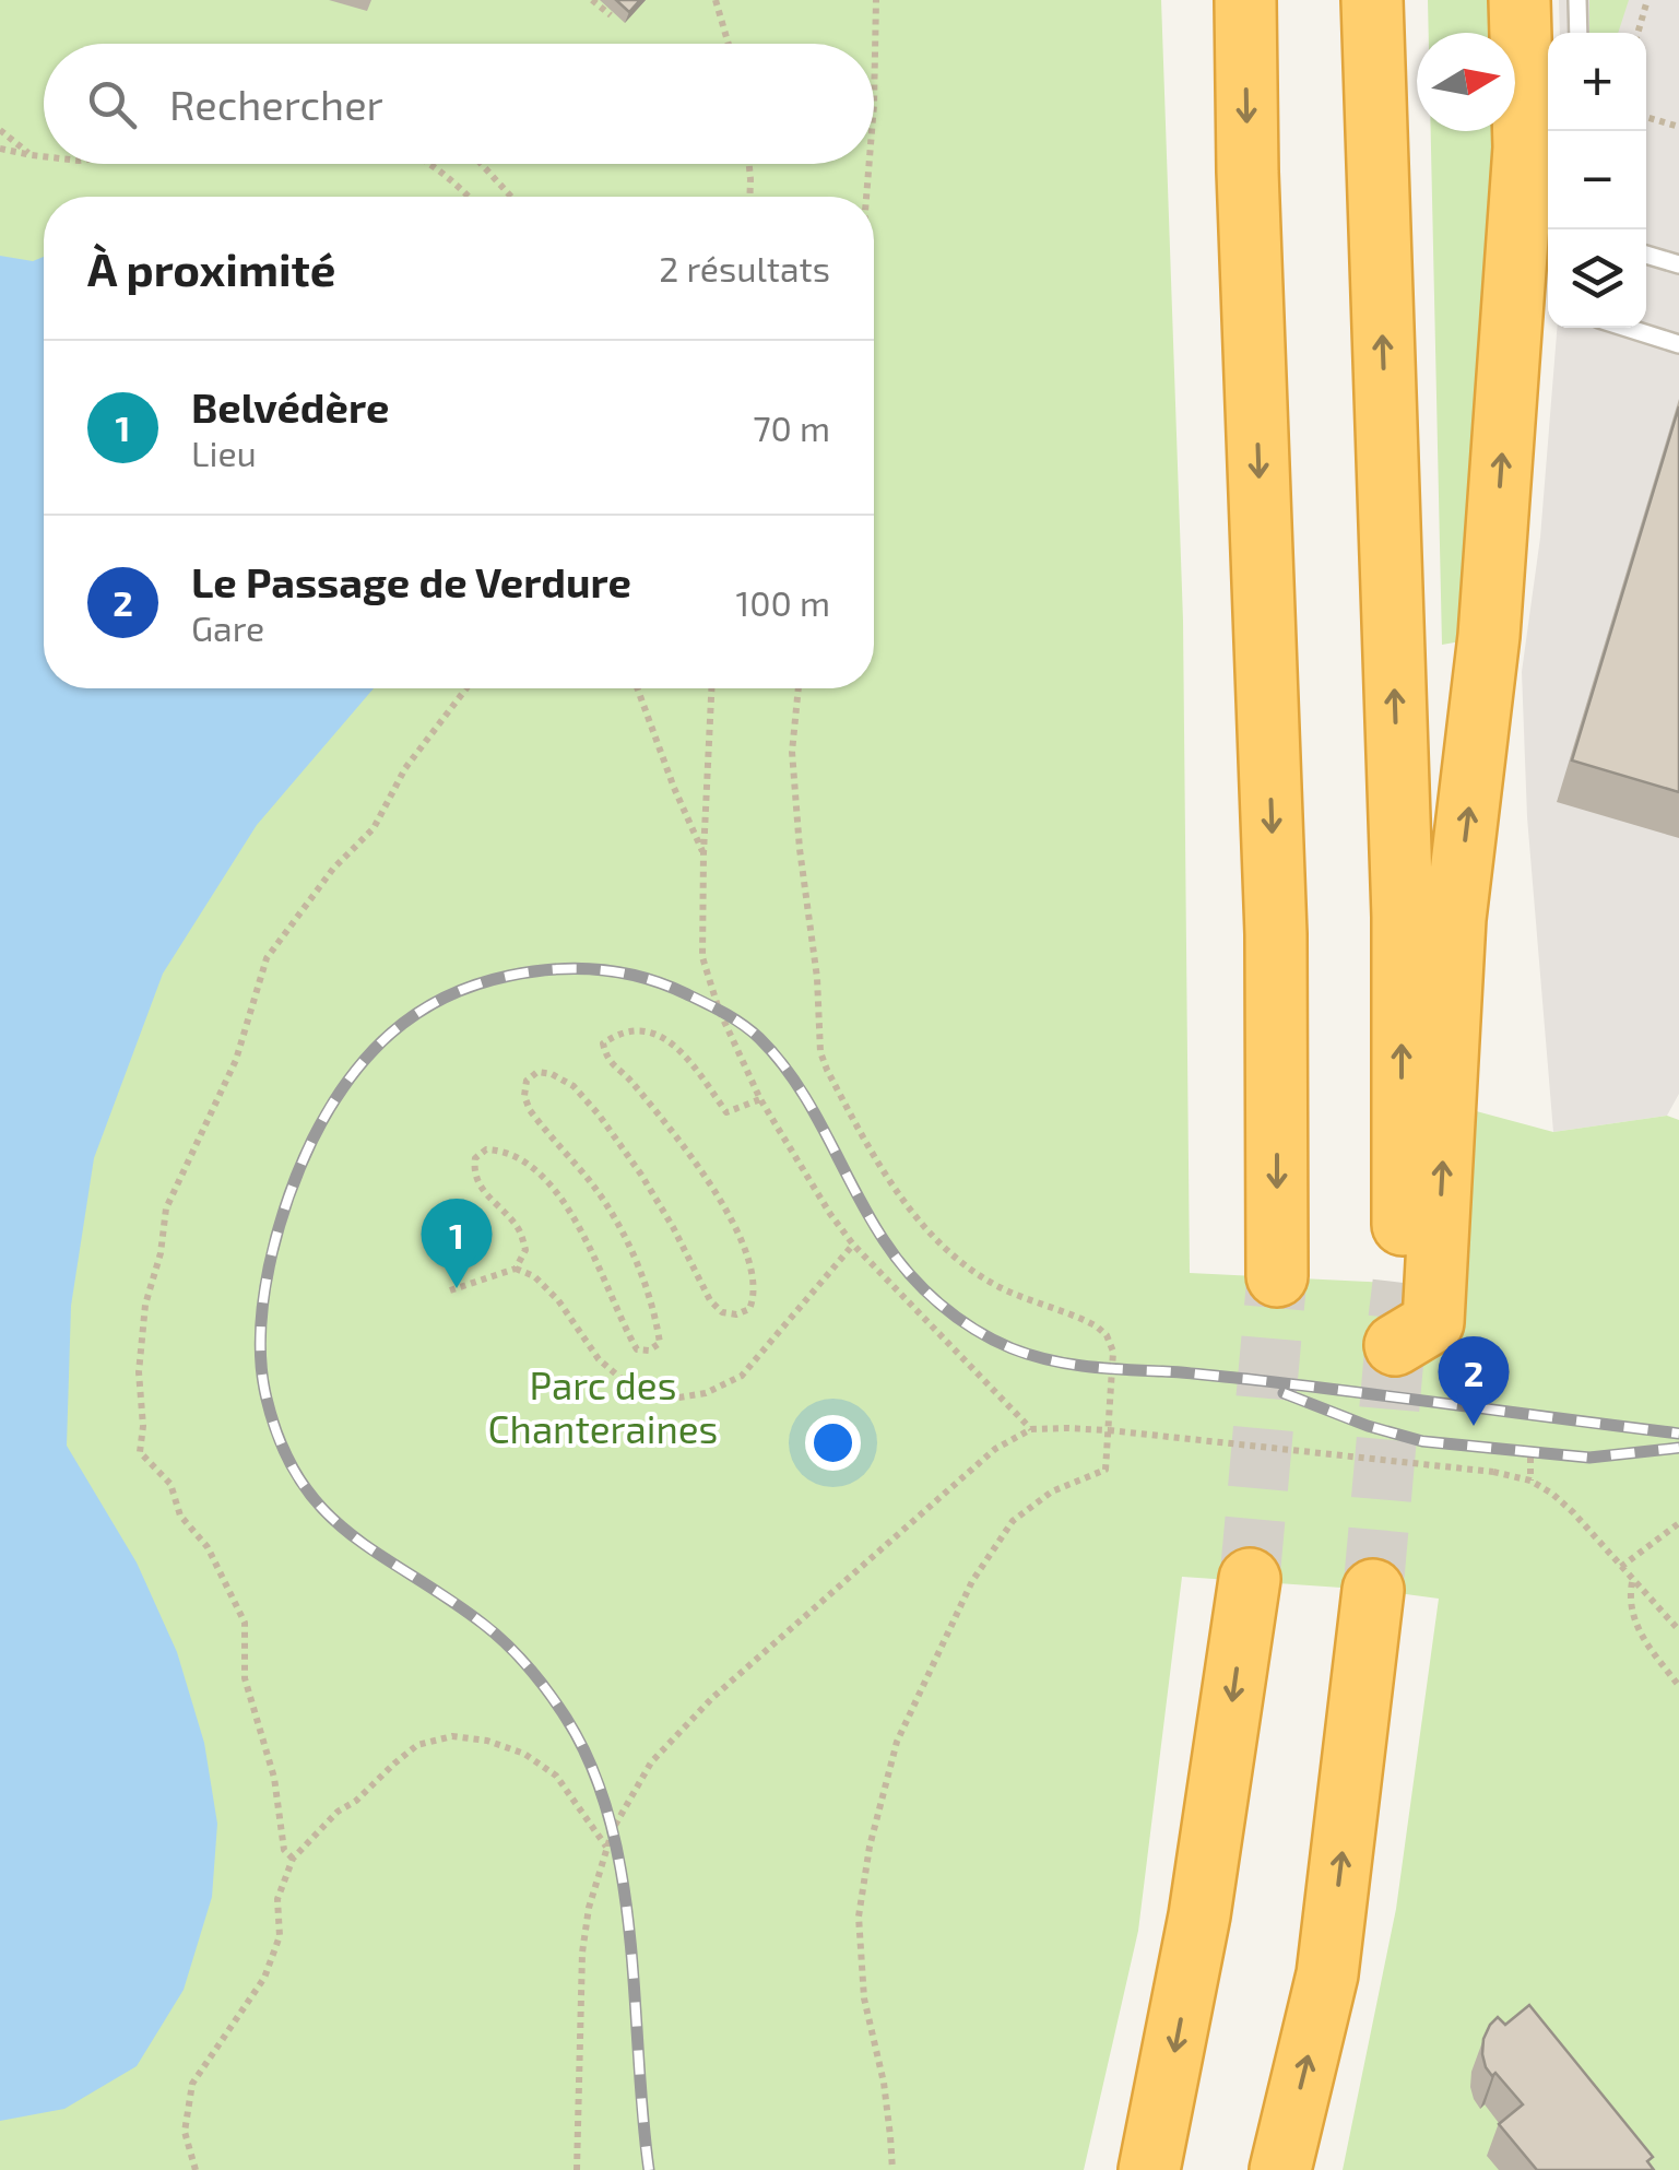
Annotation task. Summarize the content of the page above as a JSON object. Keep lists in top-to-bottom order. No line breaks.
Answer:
{"parks":["Parc des Chanteraines"],"north":"right","page":{"map_buttons":["+","−"],"search":"Rechercher","heading":["À proximité","2 résultats"],"list":[{"mark":"1","name":"Belvédère","note":"Lieu","value":"70 m"},{"mark":"2","name":"Le Passage de Verdure","note":"Gare","value":"100 m"}],"pins":["1","2"]}}
